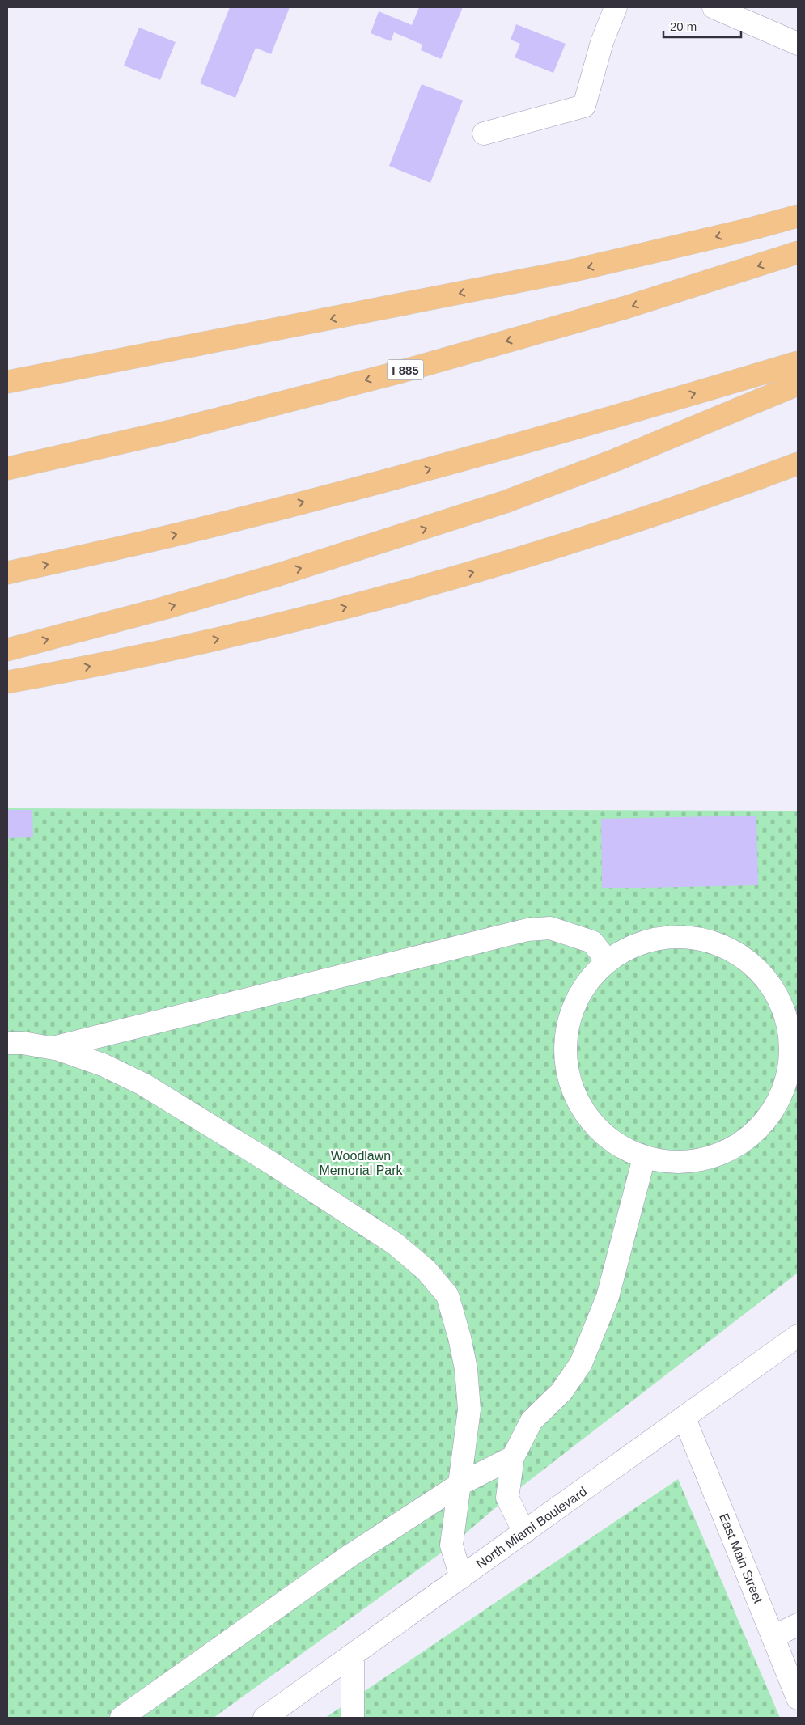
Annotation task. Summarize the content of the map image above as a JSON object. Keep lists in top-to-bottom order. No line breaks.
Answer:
{"streets":{"highway":["I 885"],"street":["North Miami Boulevard","East Main Street"]},"crossings":[["North Miami Boulevard","East Main Street"]],"parks":["Woodlawn Memorial Park"],"scale_bar":"20 m"}
